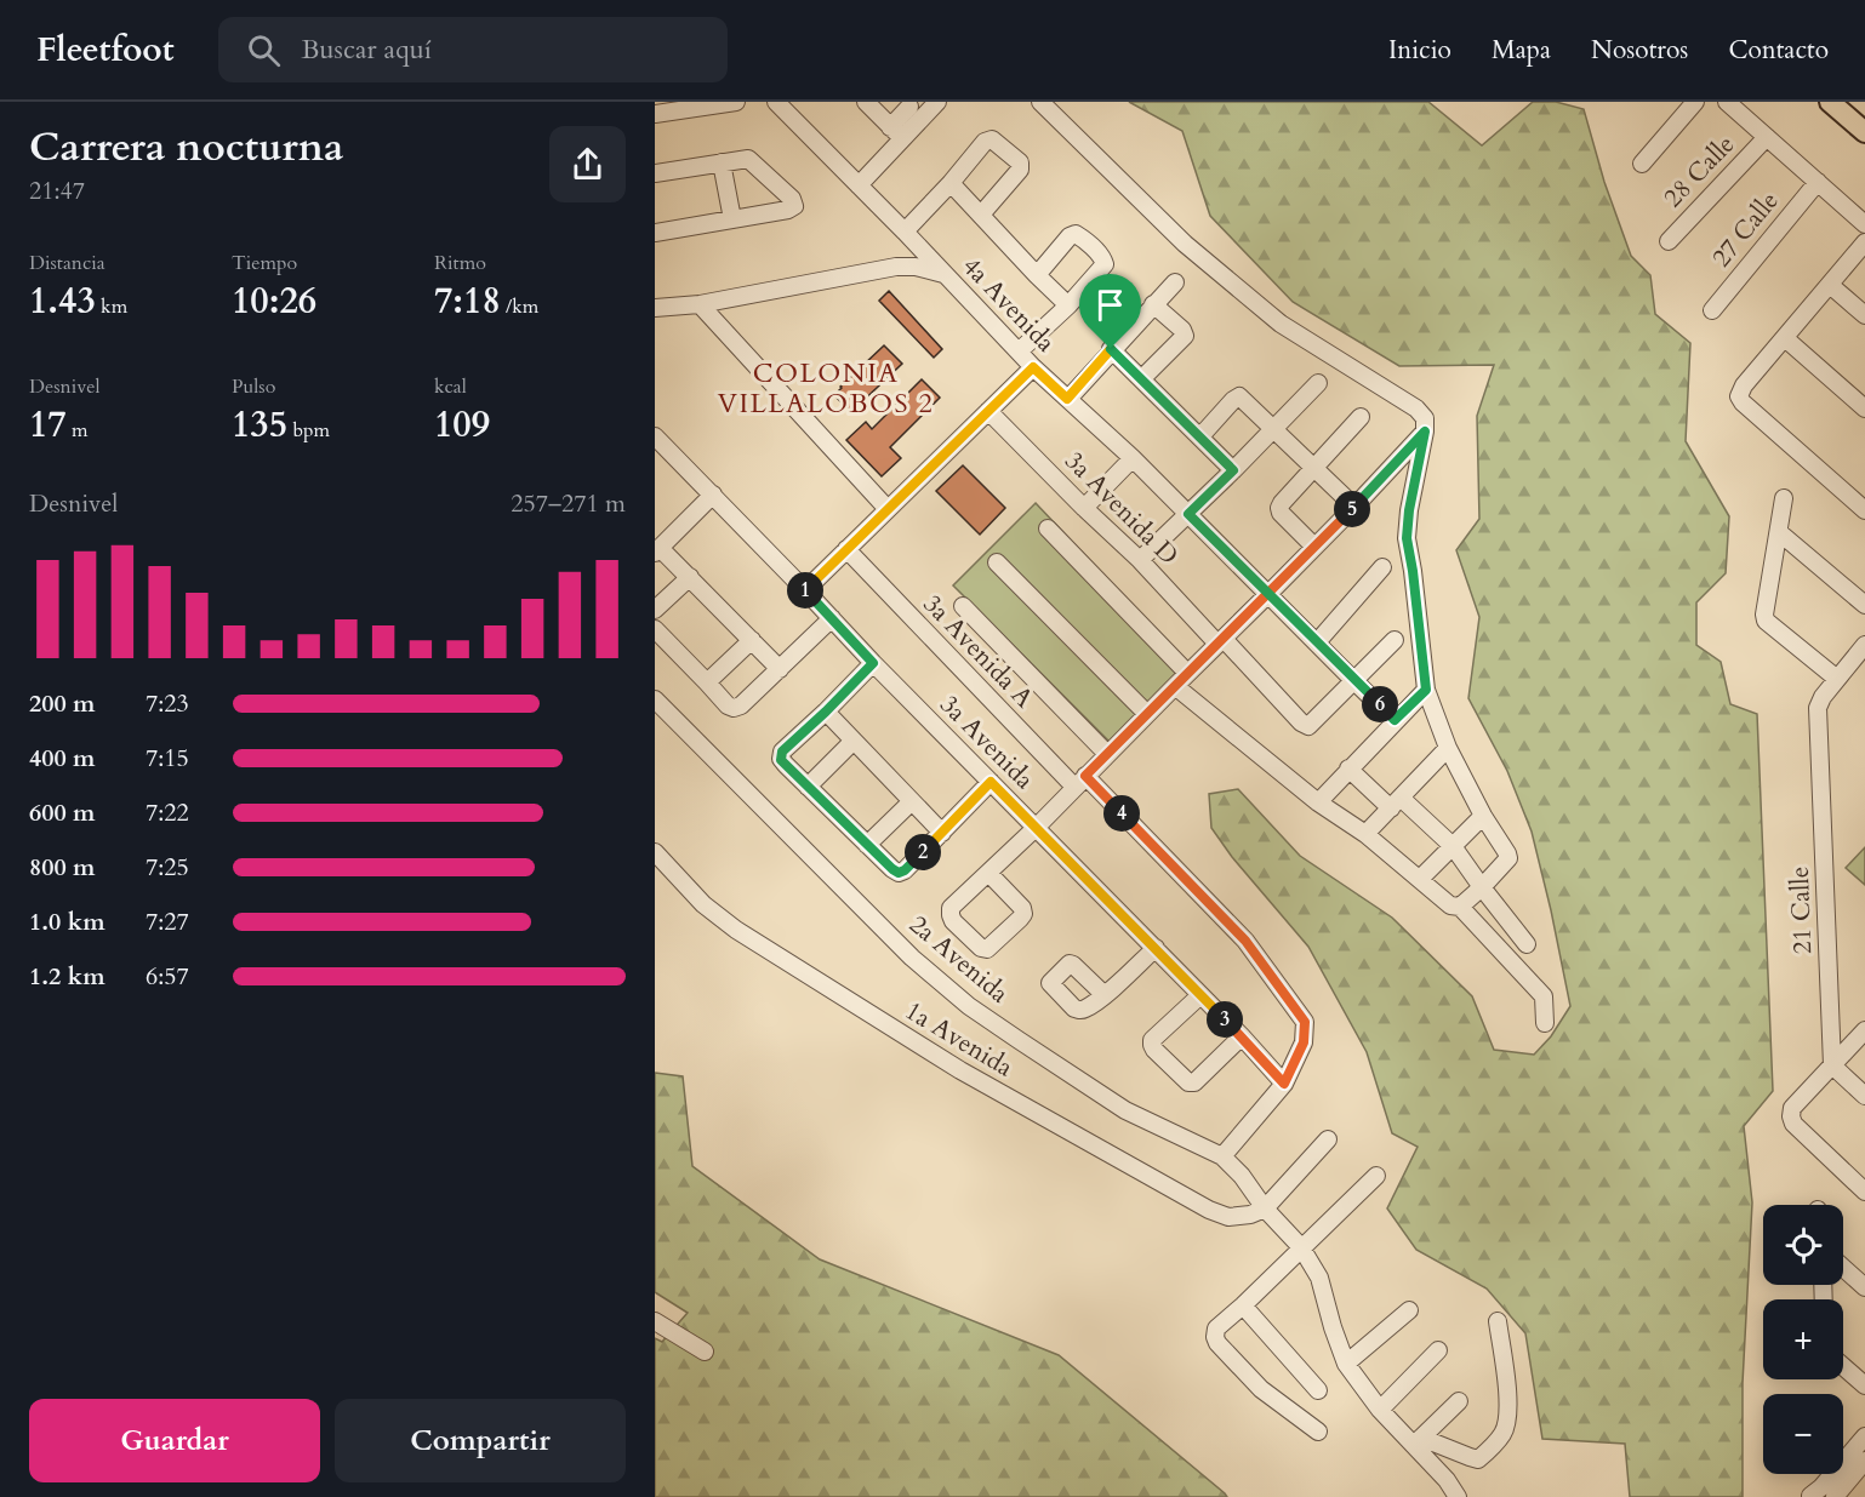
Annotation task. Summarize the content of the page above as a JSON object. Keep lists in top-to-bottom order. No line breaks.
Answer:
{"streets":{"street":["28 Calle","27 Calle","4a Avenida","3a Avenida D","3a Avenida A","3a Avenida","21 Calle","2a Avenida","1a Avenida"]},"crossings":[["4a Avenida","3a Avenida D"],["3a Avenida A","3a Avenida"],["2a Avenida","1a Avenida"]],"districts":["COLONIA VILLALOBOS 2"],"page":{"header":"Fleetfoot","search":"Buscar aquí","nav":["Inicio","Mapa","Nosotros","Contacto"],"heading":["Carrera nocturna","21:47"],"stats":[["Distancia","1.43 km"],["Tiempo","10:26"],["Ritmo","7:18 /km"],["Desnivel","17 m"],["Pulso","135 bpm"],["kcal","109"]],"chart":["Desnivel","257–271 m"],"pins":["5","1","6","4","2","3"],"list":[{"name":"200 m","note":"7:23"},{"name":"400 m","note":"7:15"},{"name":"600 m","note":"7:22"},{"name":"800 m","note":"7:25"},{"name":"1.0 km","note":"7:27"},{"name":"1.2 km","note":"6:57"}],"map_buttons":["+","−"],"buttons":["Guardar","Compartir"]}}
